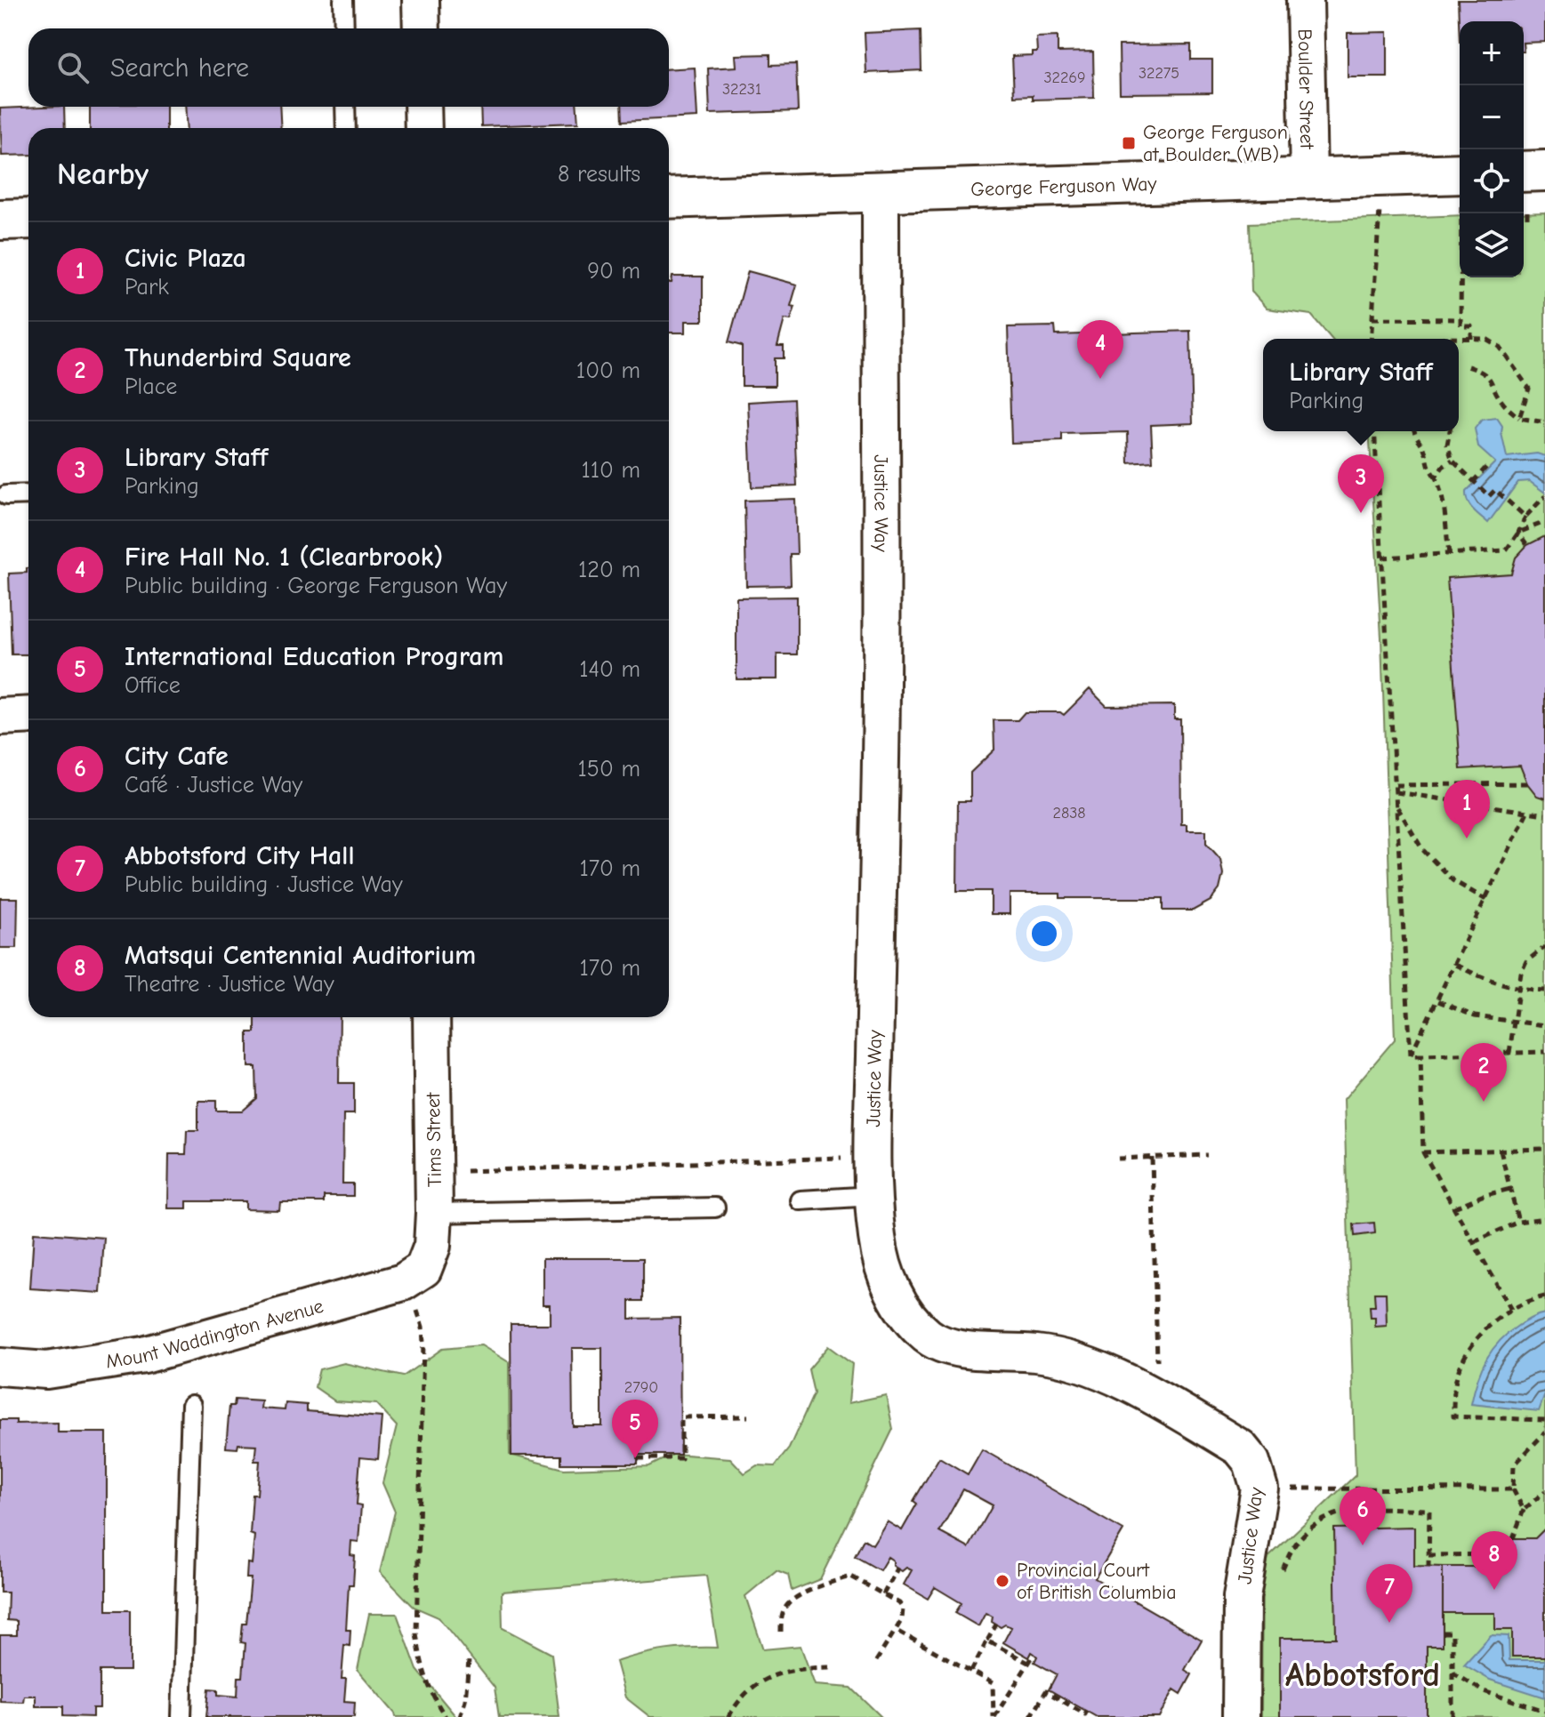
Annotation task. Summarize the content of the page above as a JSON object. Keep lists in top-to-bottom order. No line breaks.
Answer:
{"streets":{"main road":["George Ferguson Way"],"street":["Boulder Street","Justice Way","Tims Street","Mount Waddington Avenue"]},"crossings":[["Boulder Street","George Ferguson Way"],["George Ferguson Way","Justice Way"],["Tims Street","Mount Waddington Avenue"]],"districts":["Abbotsford"],"places":{"transit":["George Ferguson at Boulder (WB)"],"other":["Provincial Court of British Columbia"]},"house_numbers":["32275","32269","32231","2838","2790"],"page":{"map_buttons":["+","−"],"search":"Search here","heading":["Nearby","8 results"],"list":[{"mark":"1","name":"Civic Plaza","note":"Park","value":"90 m"},{"mark":"2","name":"Thunderbird Square","note":"Place","value":"100 m"},{"mark":"3","name":"Library Staff","note":"Parking","value":"110 m"},{"mark":"4","name":"Fire Hall No. 1 (Clearbrook)","note":"Public building · George Ferguson Way","value":"120 m"},{"mark":"5","name":"International Education Program","note":"Office","value":"140 m"},{"mark":"6","name":"City Cafe","note":"Café · Justice Way","value":"150 m"},{"mark":"7","name":"Abbotsford City Hall","note":"Public building · Justice Way","value":"170 m"},{"mark":"8","name":"Matsqui Centennial Auditorium","note":"Theatre · Justice Way","value":"170 m"}],"pins":["4","3","1","2","5","6","8","7"],"popup":["Library Staff","Parking"]}}
